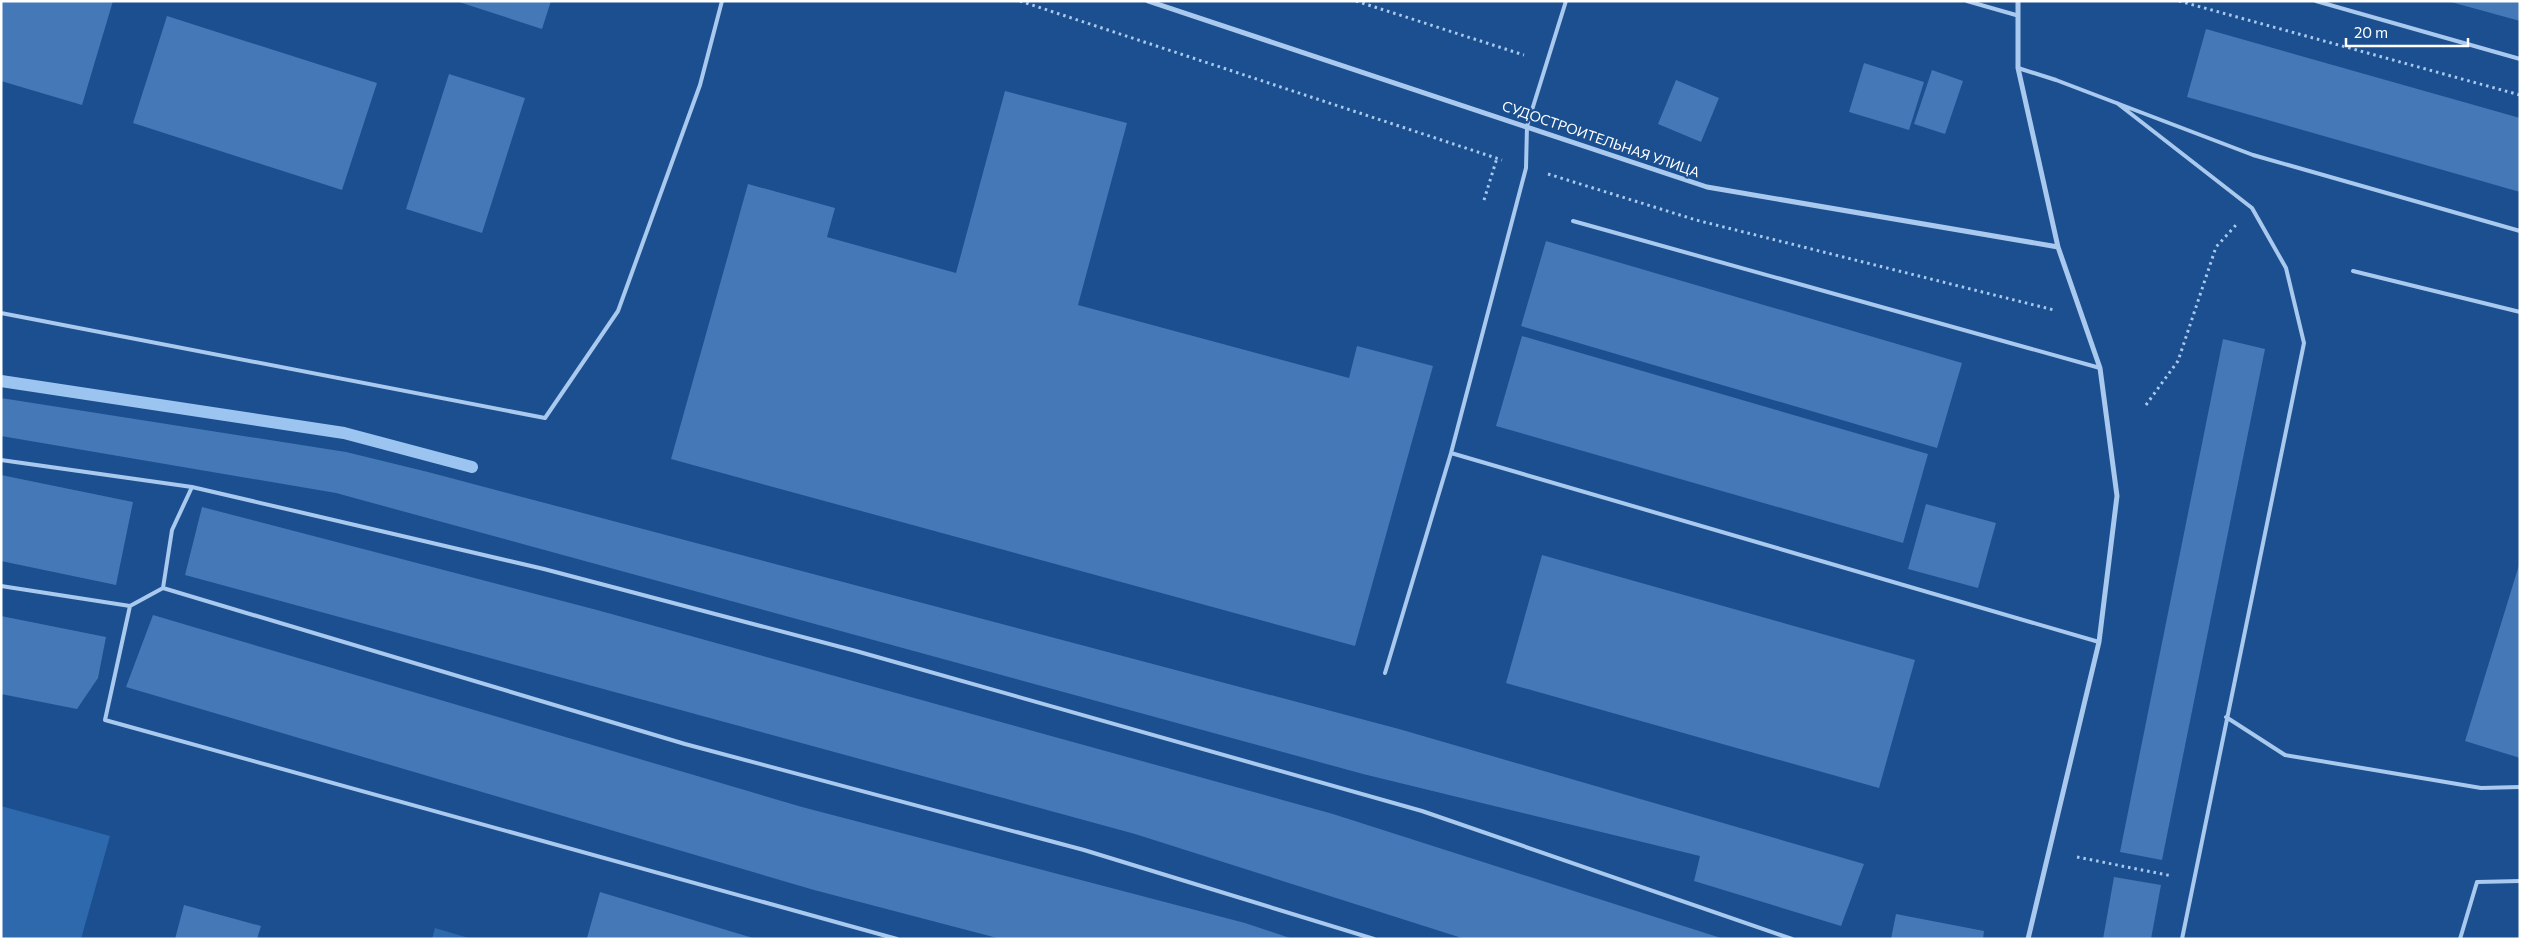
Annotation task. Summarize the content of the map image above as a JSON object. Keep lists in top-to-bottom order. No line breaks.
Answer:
{"streets":{"street":["СУДОСТРОИТЕЛЬНАЯ УЛИЦА"]},"scale_bar":"20 m"}
